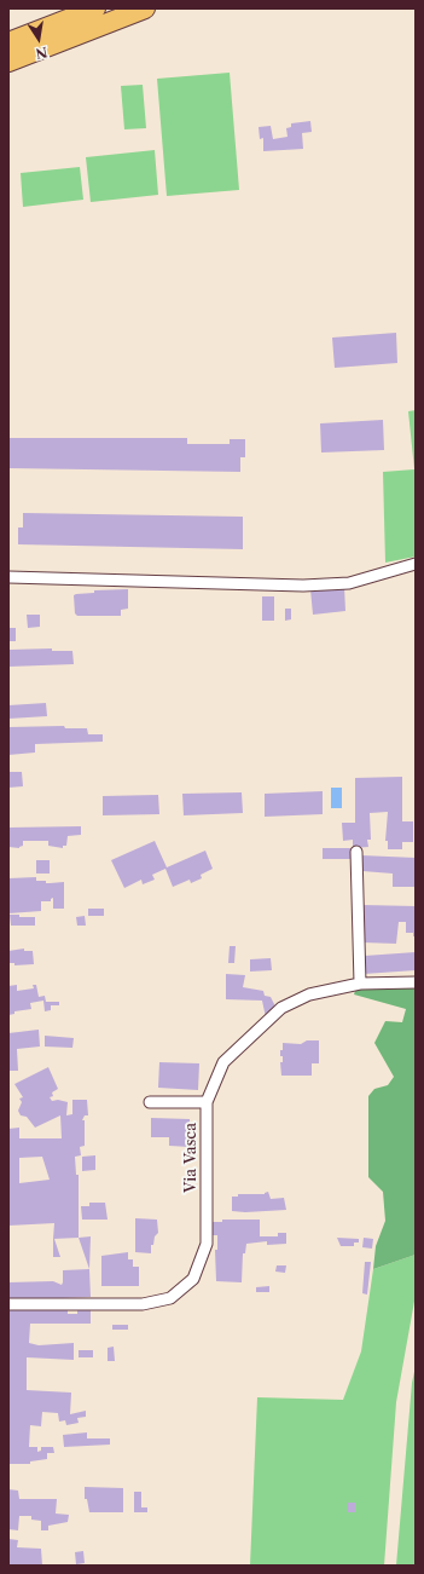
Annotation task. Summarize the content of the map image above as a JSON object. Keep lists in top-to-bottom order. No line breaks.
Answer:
{"streets":{"street":["Via Vasca"]},"north":"bottom"}
